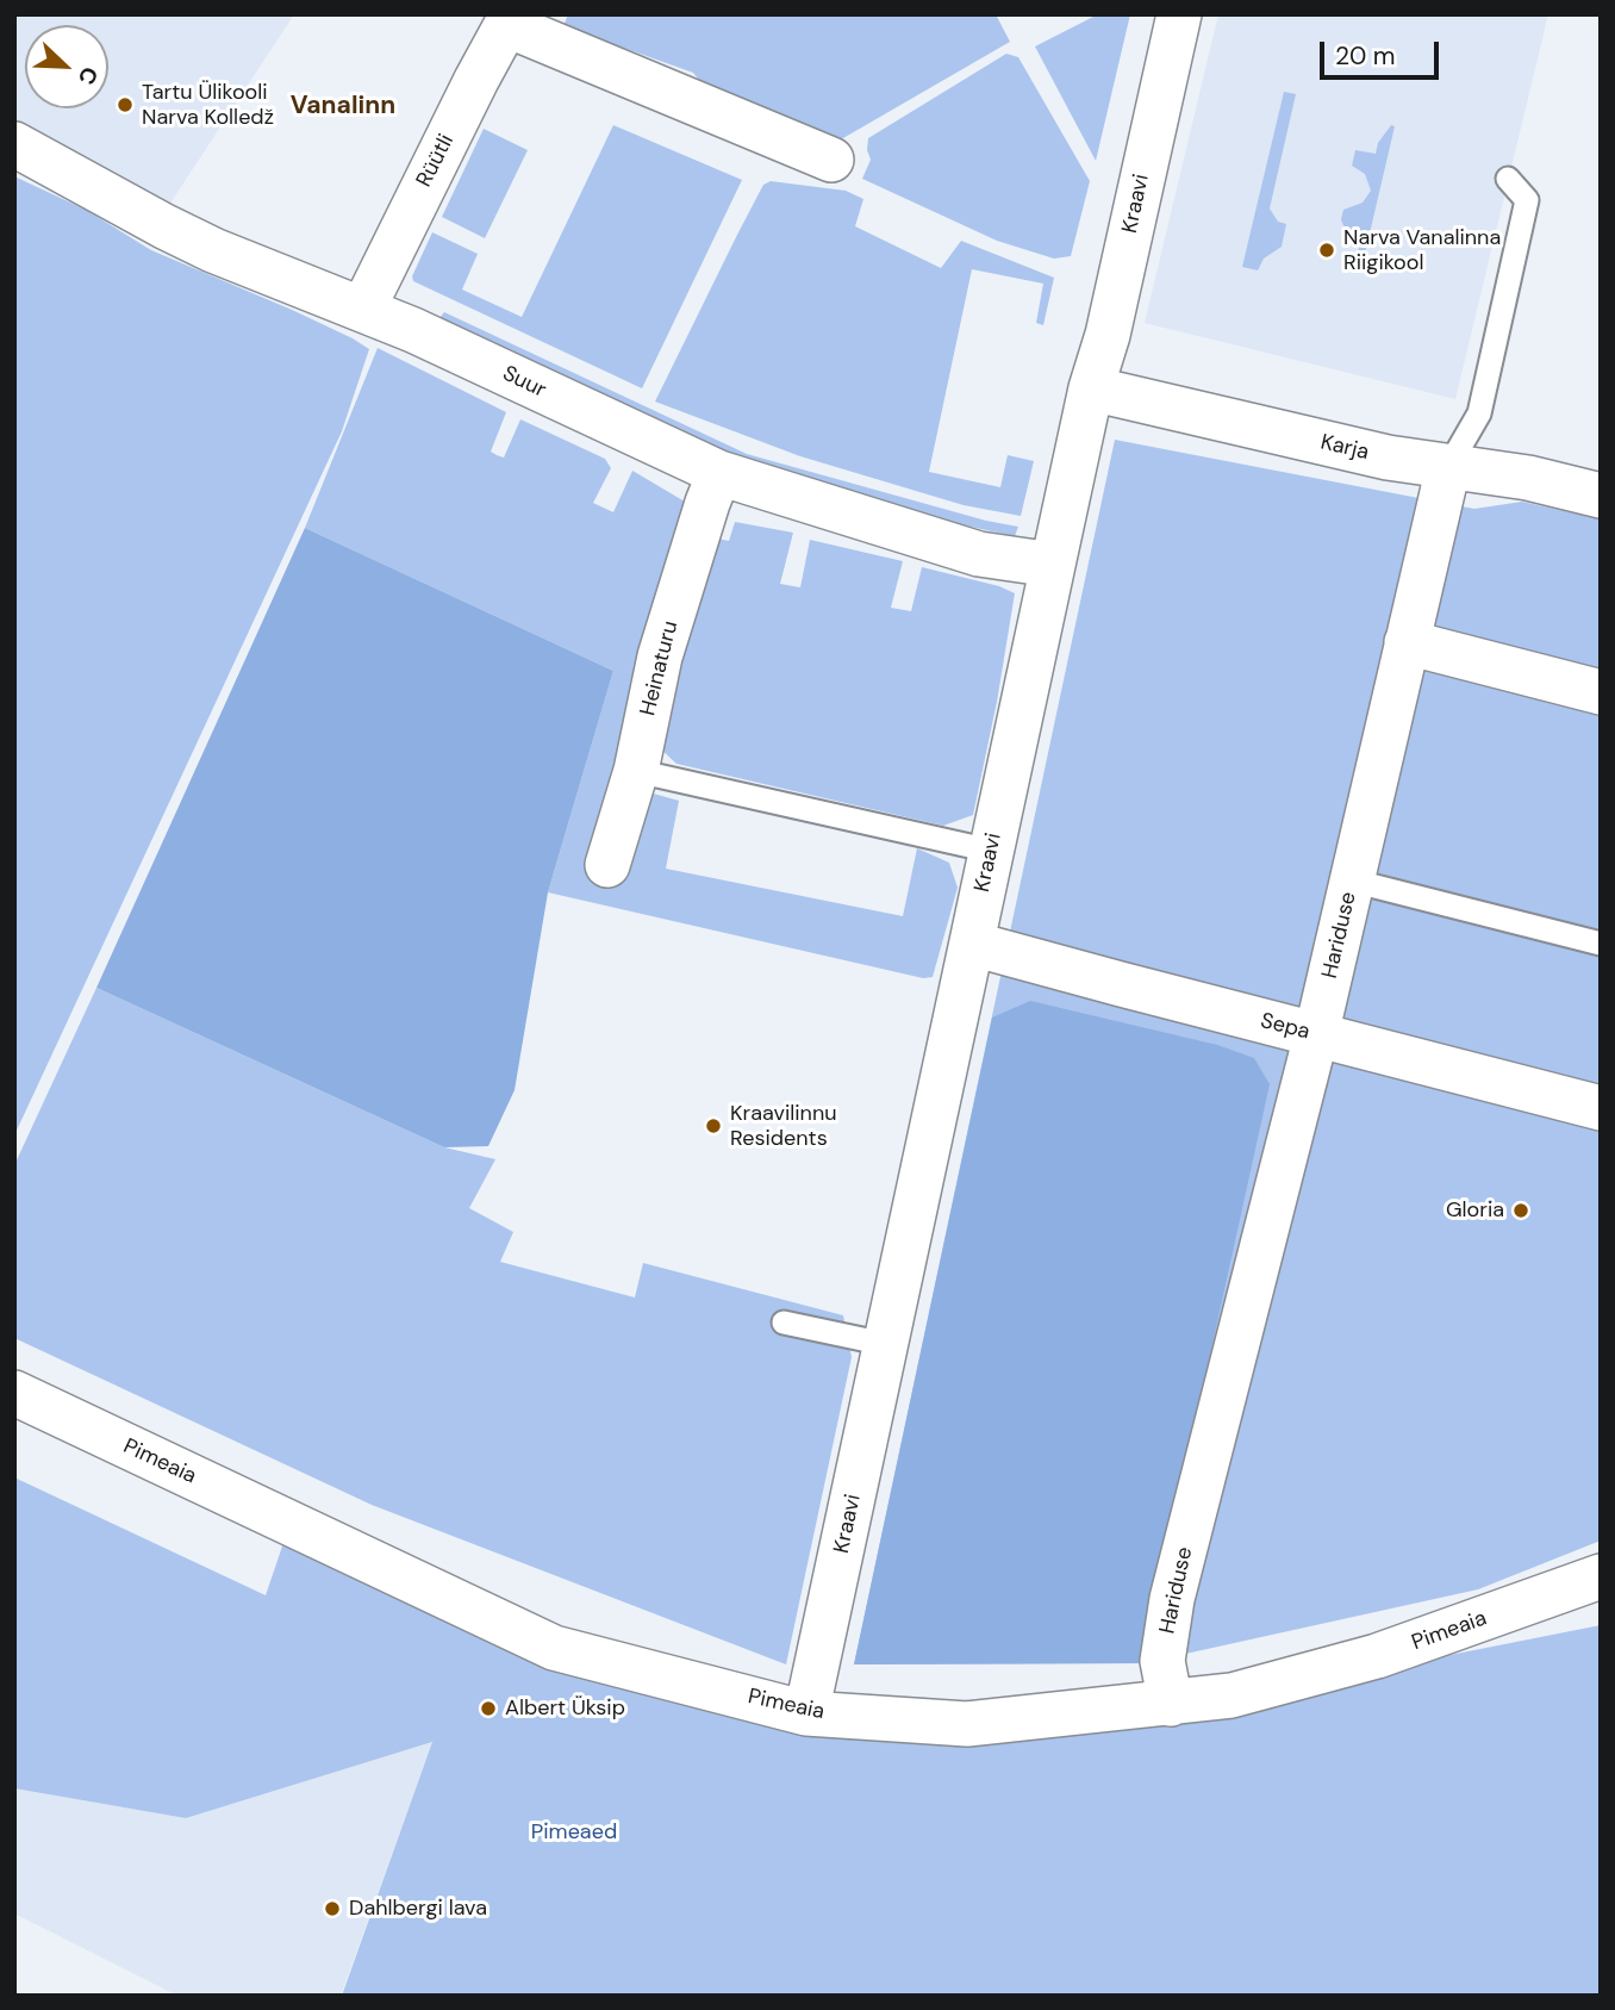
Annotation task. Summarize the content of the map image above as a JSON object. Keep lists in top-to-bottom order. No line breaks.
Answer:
{"streets":{"street":["Rüütli","Kraavi","Suur","Karja","Heinaturu","Hariduse","Sepa","Pimeaia"]},"crossings":[["Rüütli","Suur"],["Kraavi","Suur"],["Kraavi","Karja"],["Kraavi","Sepa"],["Kraavi","Pimeaia"],["Suur","Heinaturu"],["Karja","Hariduse"],["Hariduse","Sepa"],["Hariduse","Pimeaia"]],"districts":["Vanalinn"],"parks":["Pimeaed"],"places":["Tartu Ülikooli Narva Kolledž","Narva Vanalinna Riigikool","Kraavilinnu Residents","Gloria","Albert Üksip","Dahlbergi lava"],"scale_bar":"20 m","north":"bottom right"}
